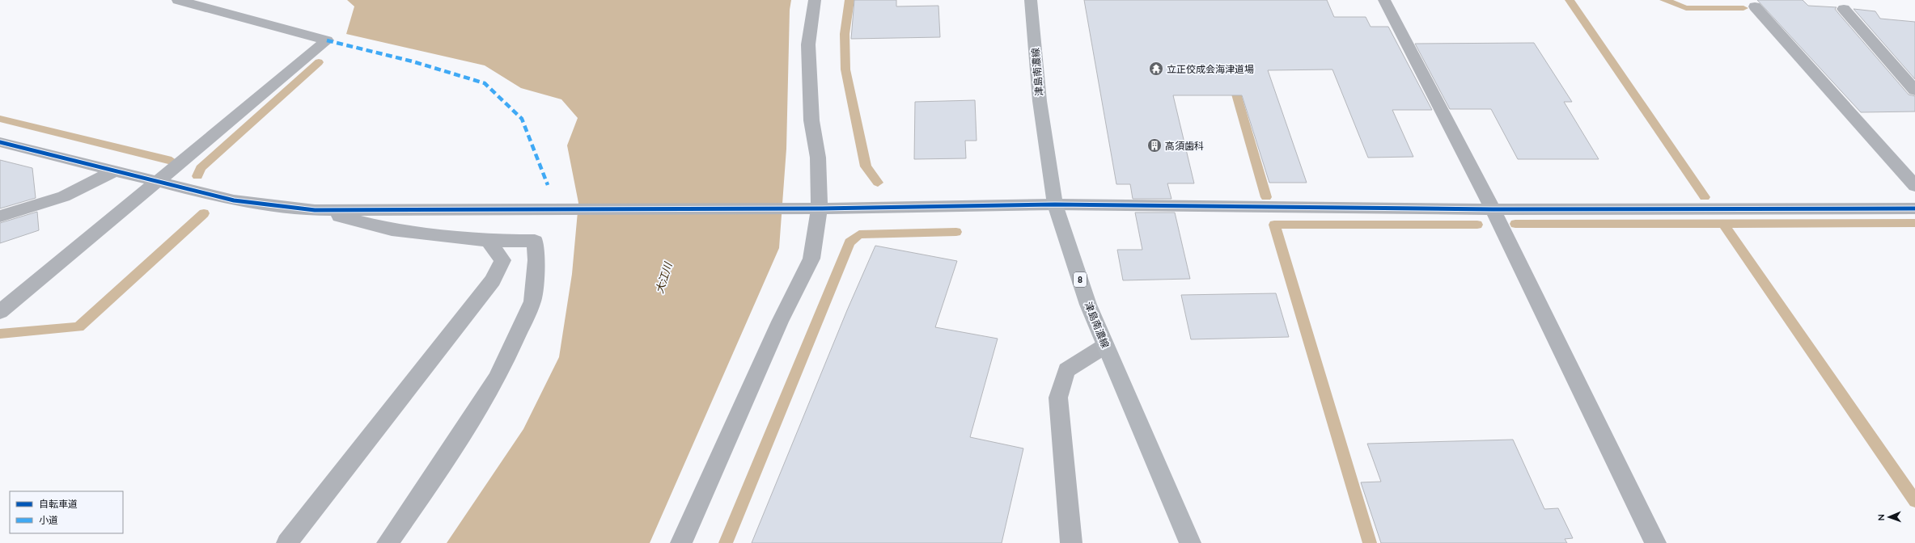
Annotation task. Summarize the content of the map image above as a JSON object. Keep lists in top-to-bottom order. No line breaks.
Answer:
{"streets":{"main road":["津島南濃線","8"]},"water":["大江川"],"places":{"temple":["立正佼成会海津道場"],"building":["高須歯科"]},"legend":["自転車道","小道"],"north":"left"}
